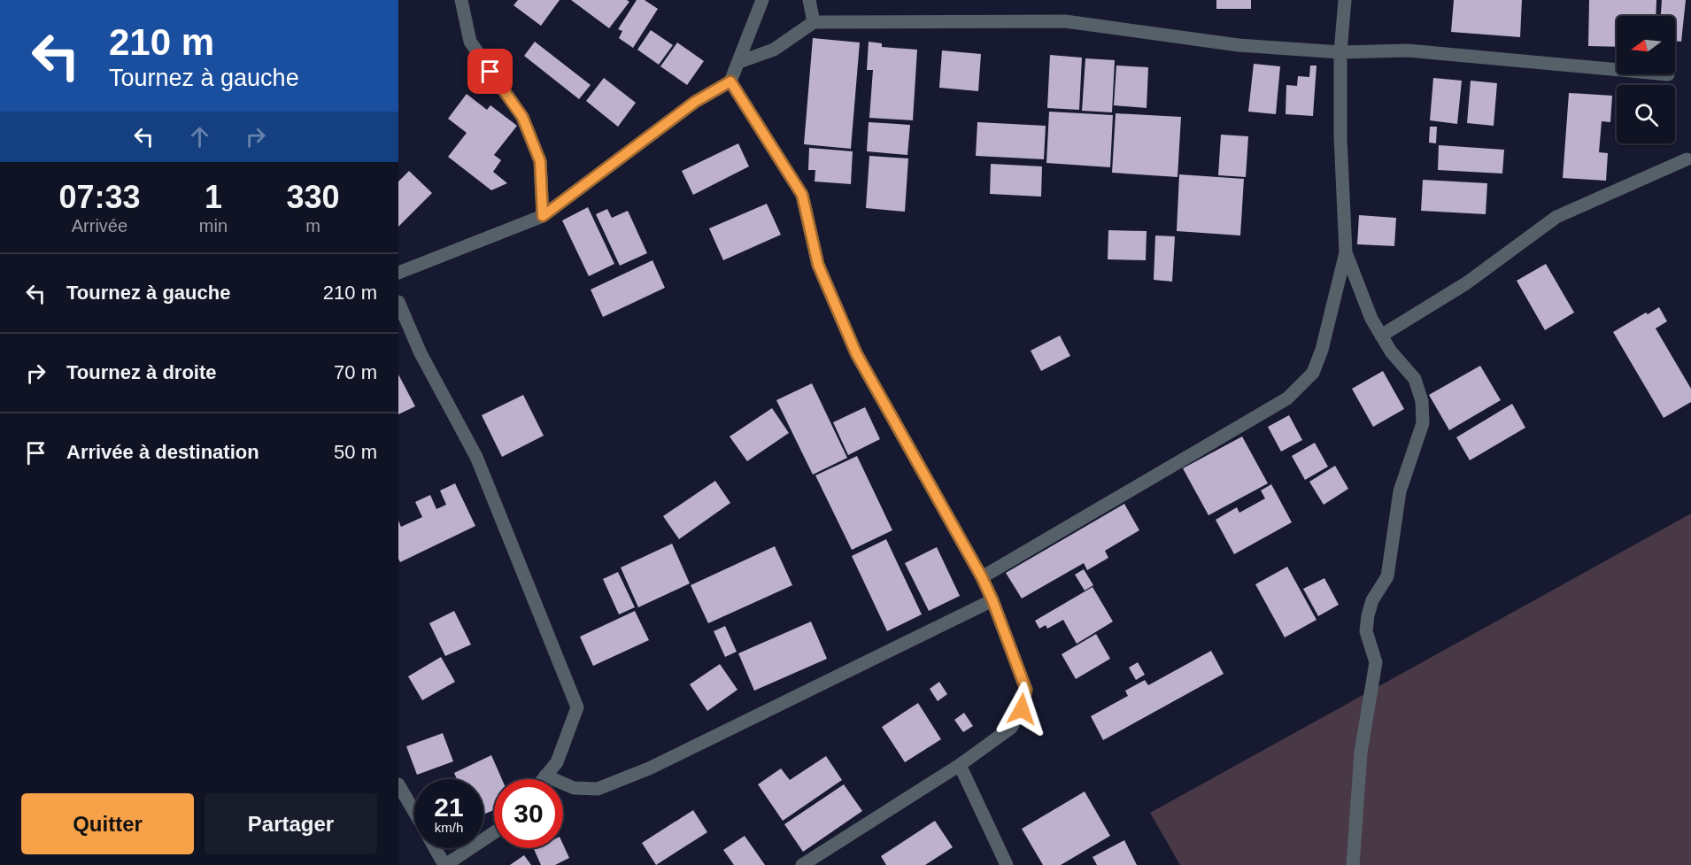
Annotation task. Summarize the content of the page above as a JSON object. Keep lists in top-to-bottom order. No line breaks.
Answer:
{"north":"left","page":{"turn":["210 m","Tournez à gauche"],"eta":["07:33","Arrivée","1","min","330","m"],"list":[{"name":"Tournez à gauche","value":"210 m"},{"name":"Tournez à droite","value":"70 m"},{"name":"Arrivée à destination","value":"50 m"}],"speed":"21 km/h","limit":"30","buttons":["Quitter","Partager"]}}
